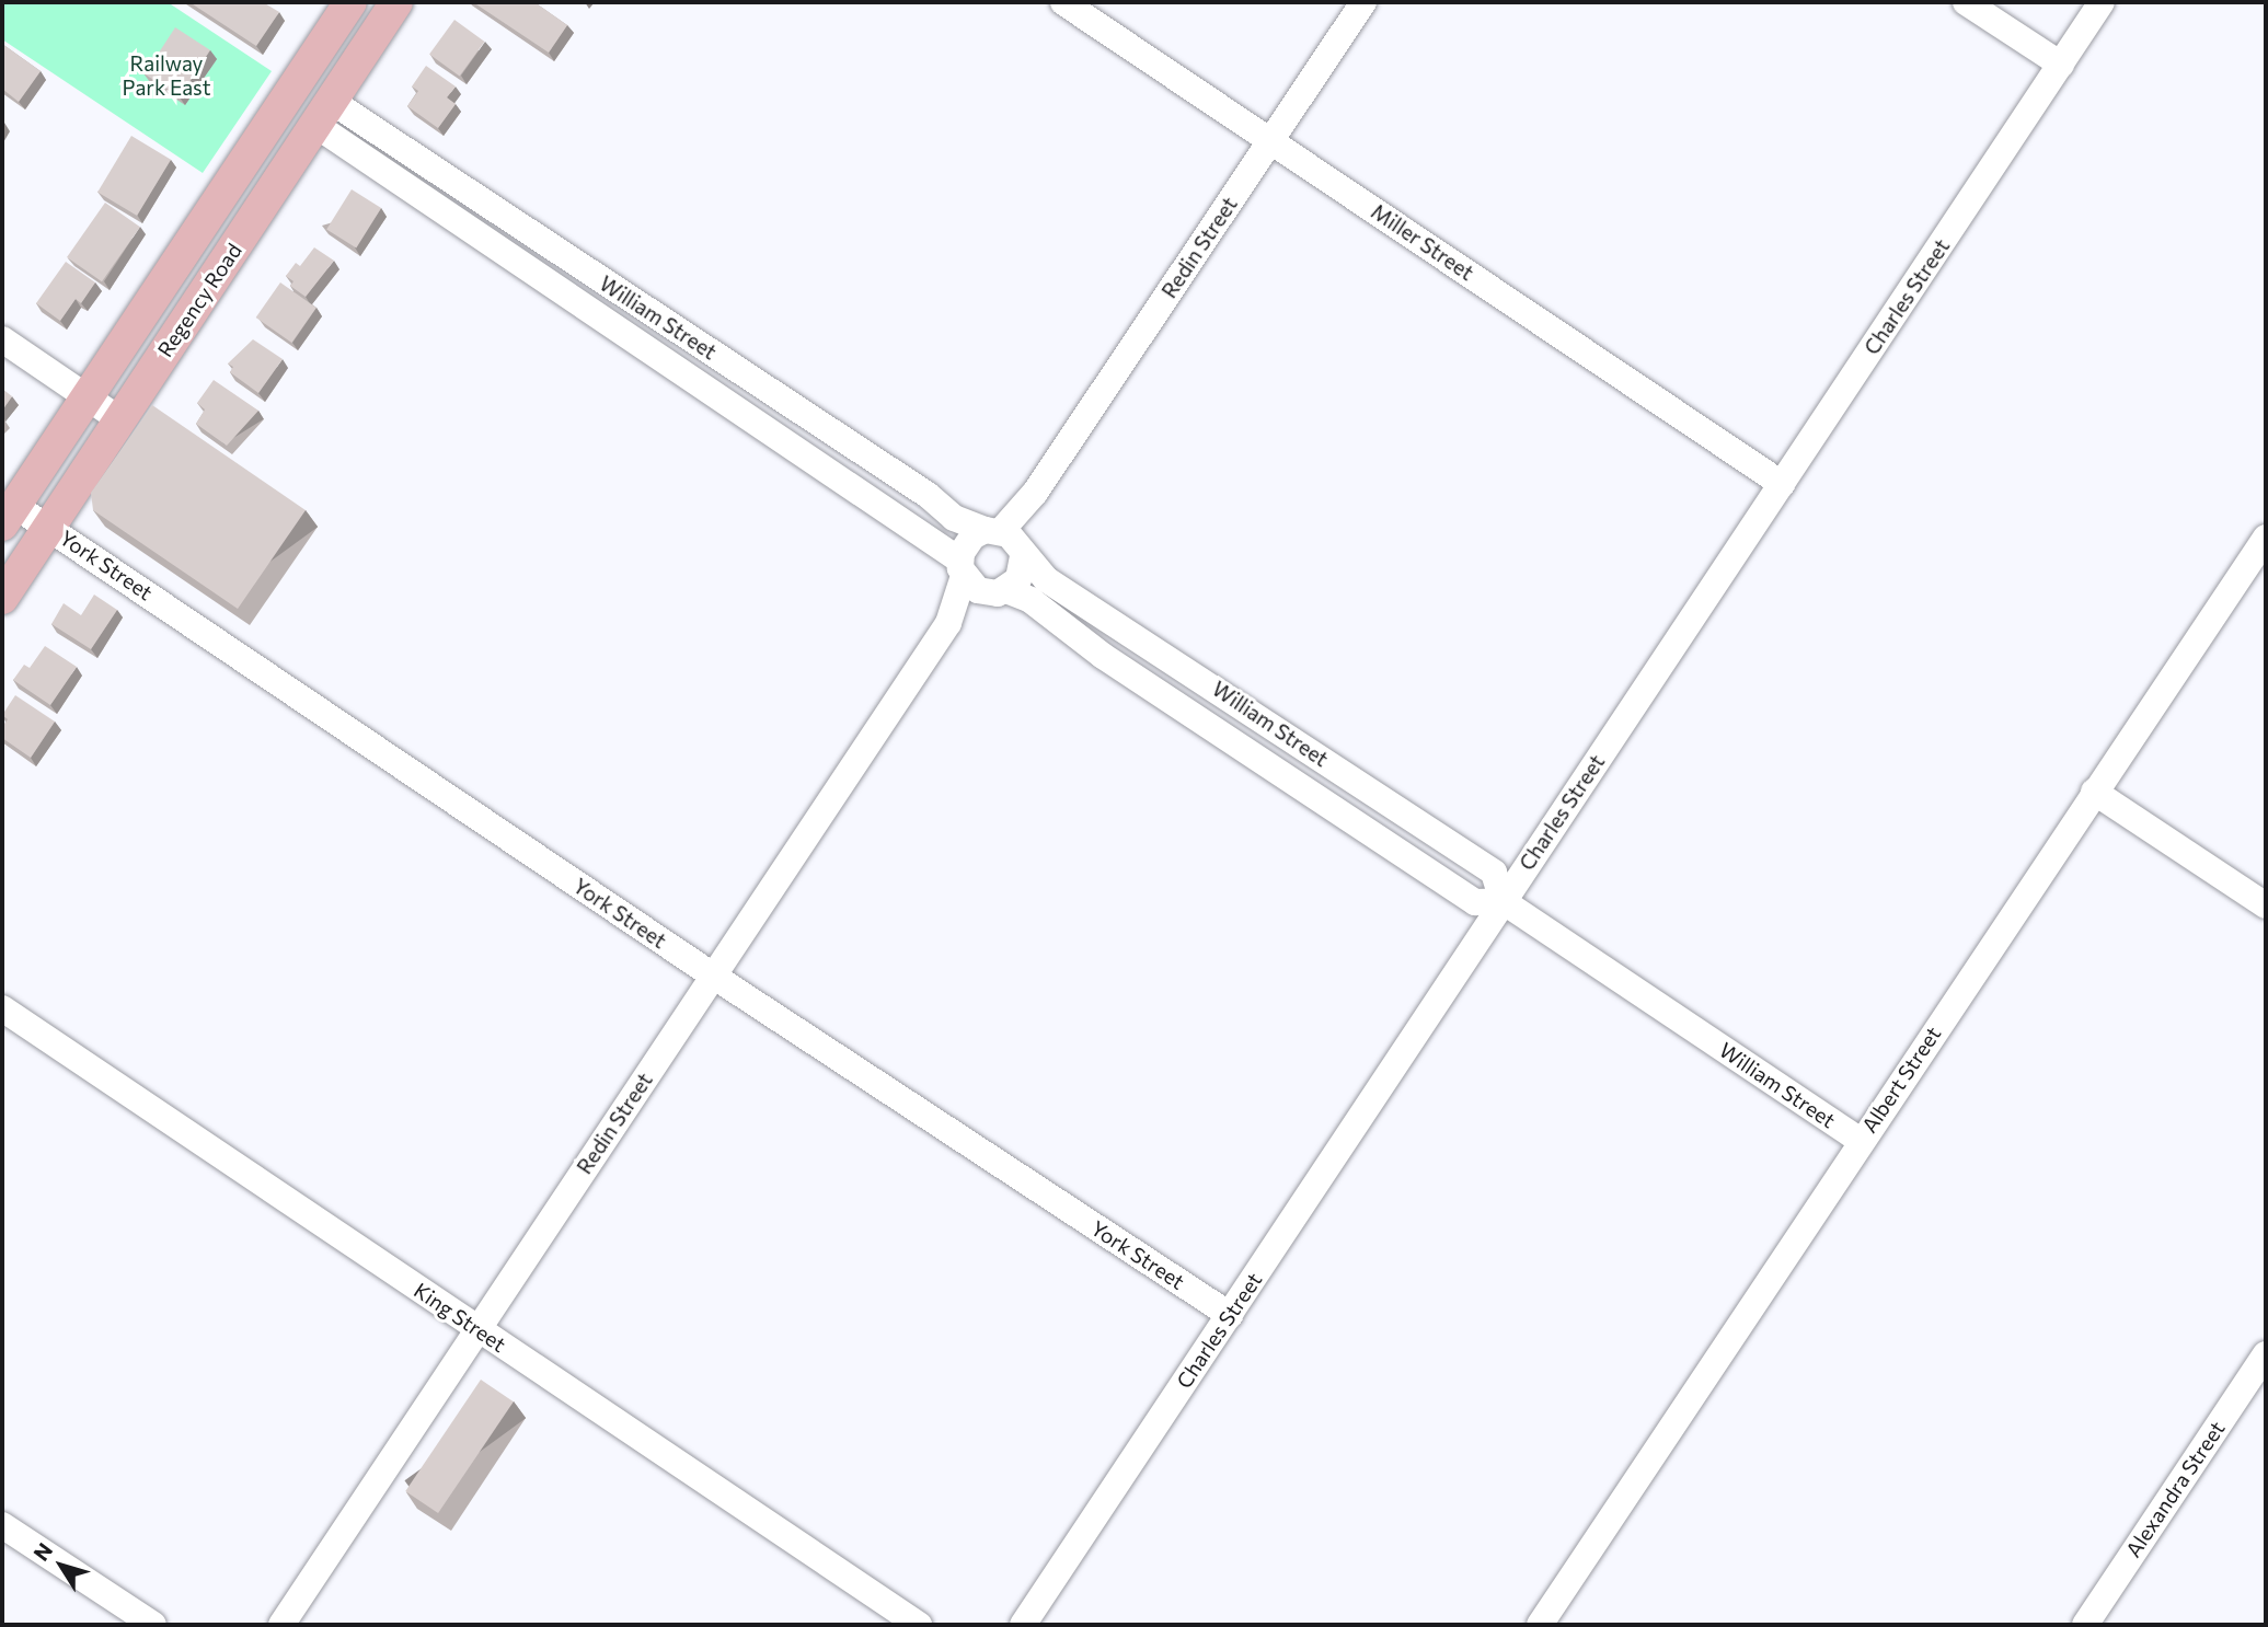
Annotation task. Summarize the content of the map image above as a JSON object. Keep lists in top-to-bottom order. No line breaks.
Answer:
{"streets":{"main road":["Regency Road"],"street":["Miller Street","Redin Street","Charles Street","William Street","York Street","Albert Street","King Street","Alexandra Street"]},"crossings":[["Miller Street","Redin Street"],["Miller Street","Charles Street"],["Redin Street","William Street"],["Redin Street","York Street"],["Redin Street","King Street"],["Charles Street","William Street"],["Charles Street","York Street"],["Regency Road","William Street"],["Regency Road","York Street"],["William Street","Albert Street"]],"parks":["Railway Park East"],"north":"top left"}
